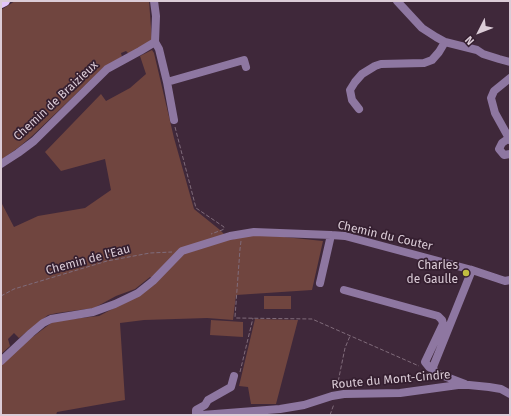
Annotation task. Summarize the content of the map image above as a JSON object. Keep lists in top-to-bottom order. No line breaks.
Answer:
{"streets":{"street":["Chemin de Braizieux","Chemin du Couter","Route du Mont-Cindre"],"path":["Chemin de l'Eau"]},"crossings":[["Chemin du Couter","Chemin de l'Eau"]],"places":["Charles de Gaulle"],"north":"bottom left"}
